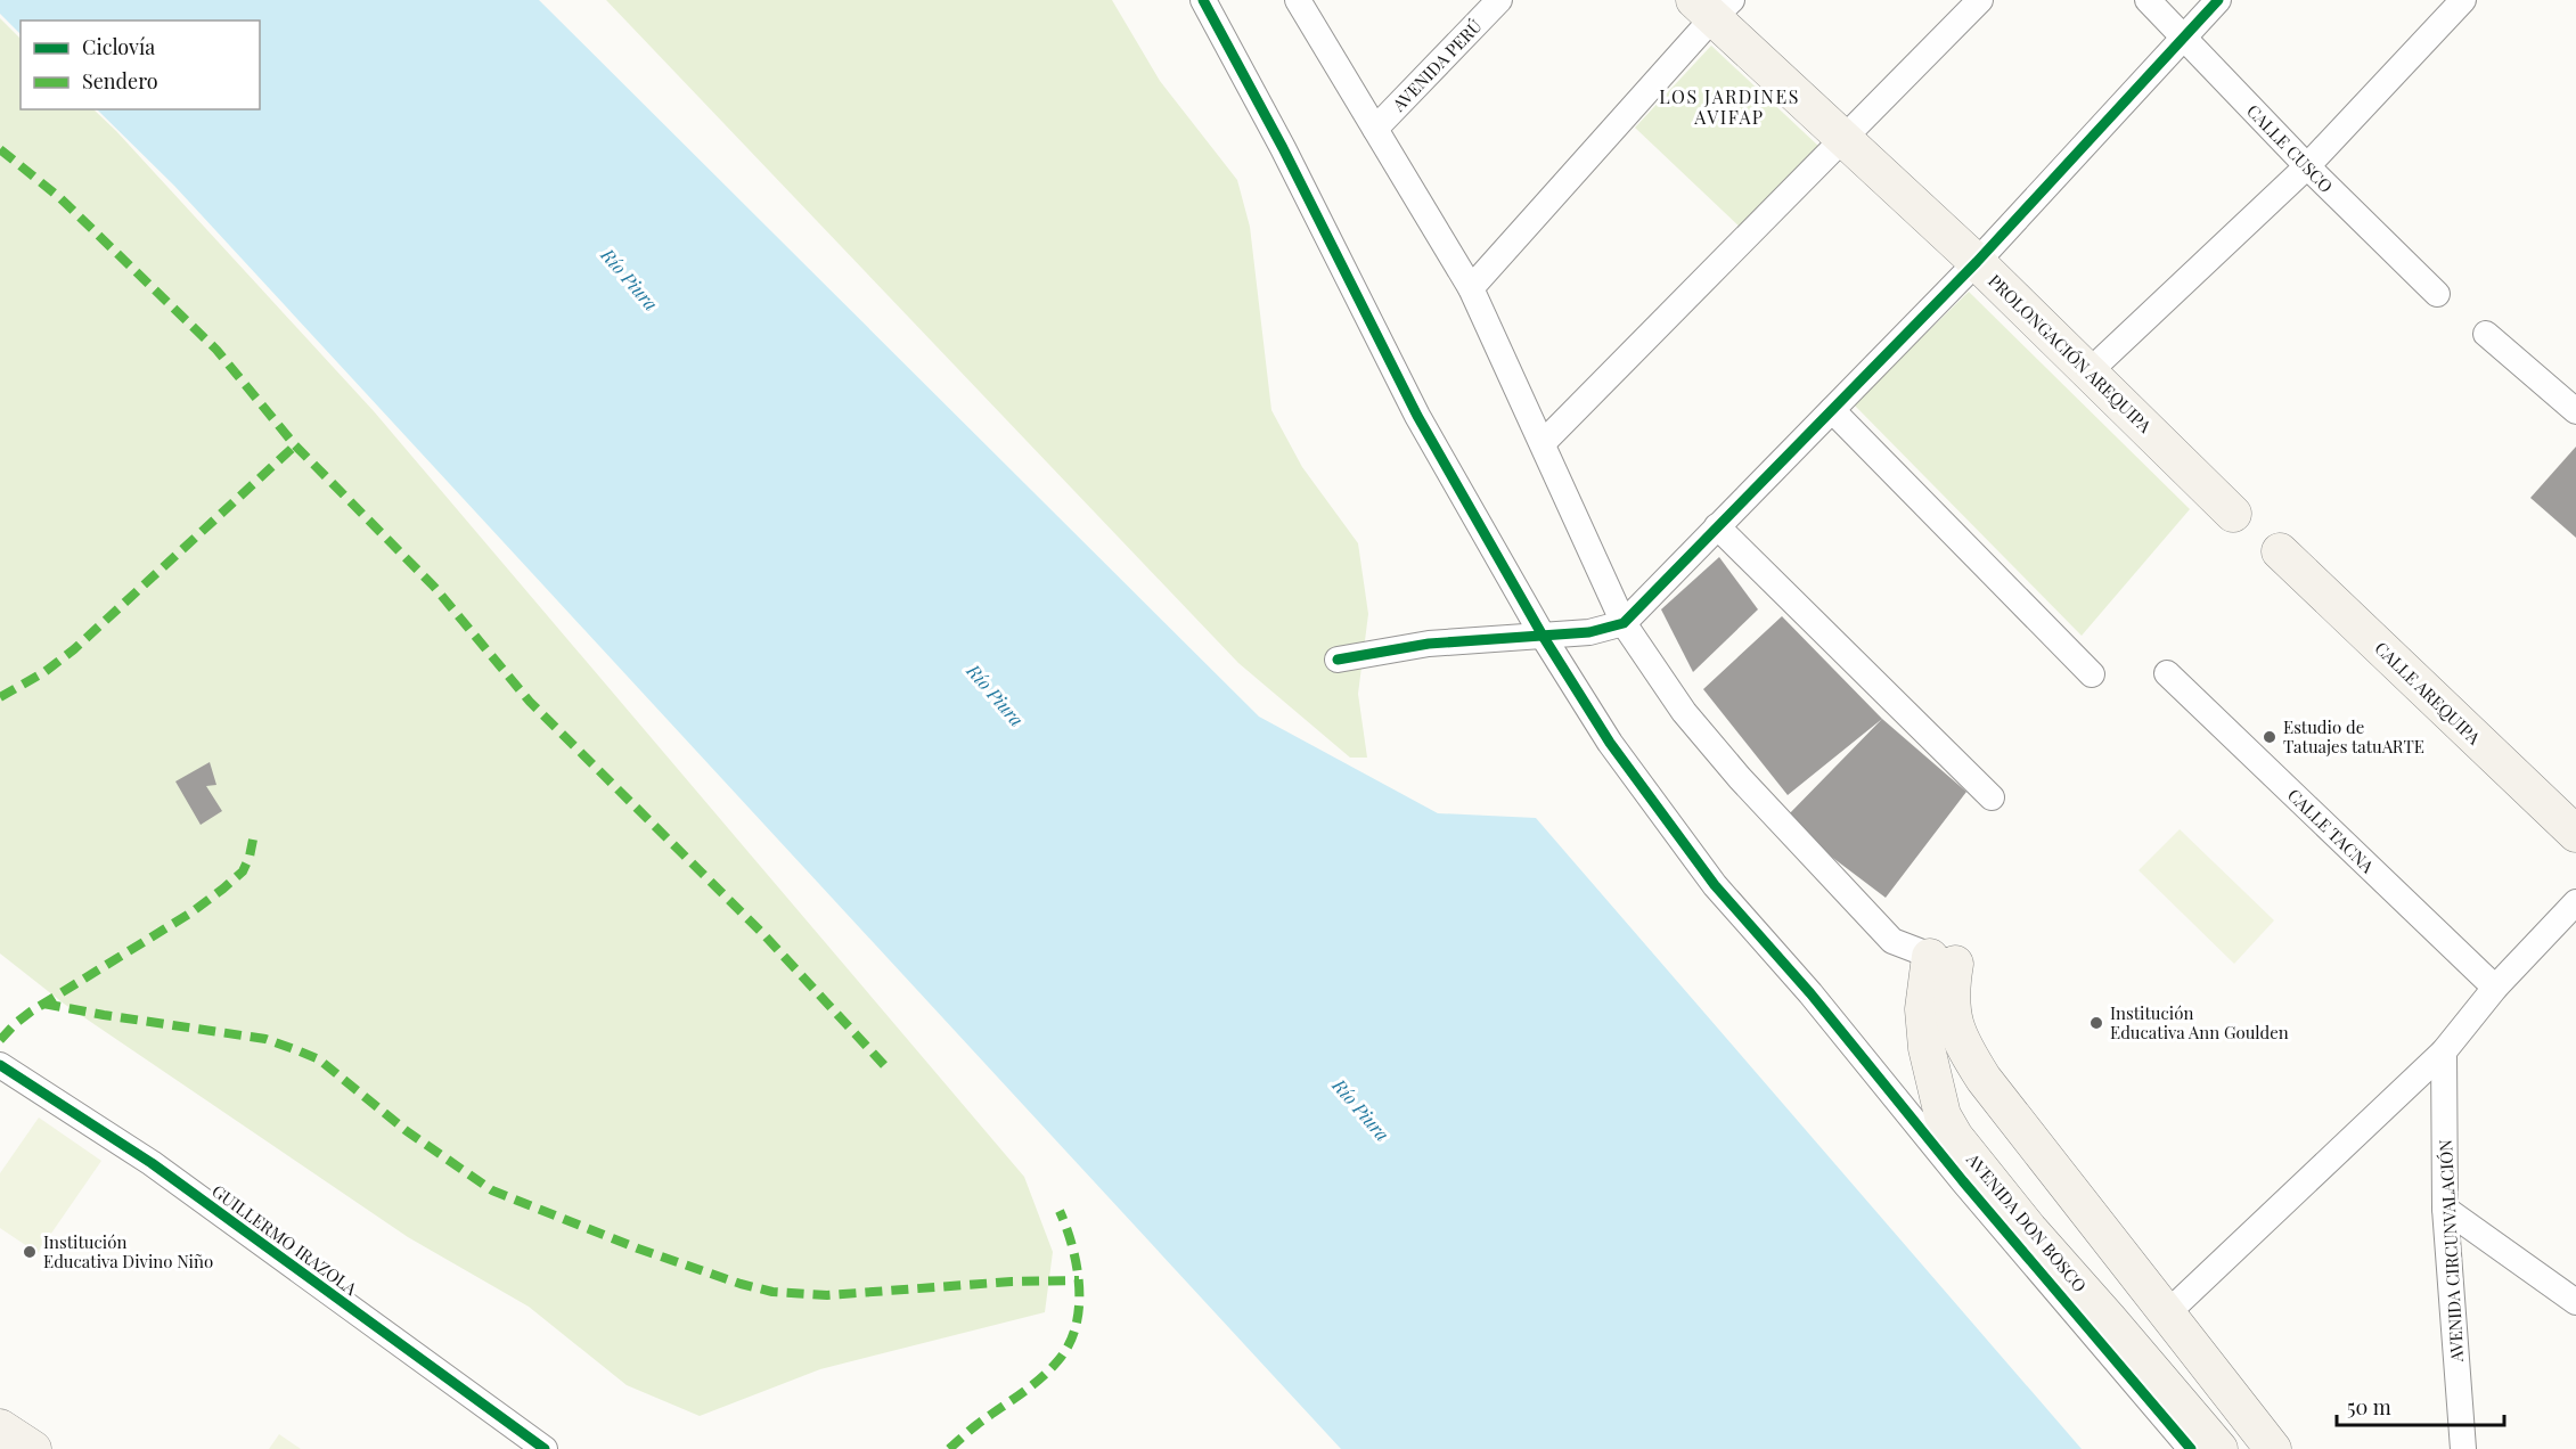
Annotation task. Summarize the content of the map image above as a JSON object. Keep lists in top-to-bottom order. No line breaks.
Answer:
{"streets":{"main road":["PROLONGACIÓN AREQUIPA","CALLE AREQUIPA","AVENIDA DON BOSCO"],"street":["AVENIDA PERÚ","CALLE CUSCO","CALLE TACNA","GUILLERMO IRAZOLA","AVENIDA CIRCUNVALACIÓN"]},"districts":["LOS JARDINES AVIFAP"],"water":["Río Piura"],"places":["Estudio de Tatuajes tatuARTE","Institución Educativa Ann Goulden","Institución Educativa Divino Niño"],"legend":["Ciclovía","Sendero"],"scale_bar":"50 m"}
